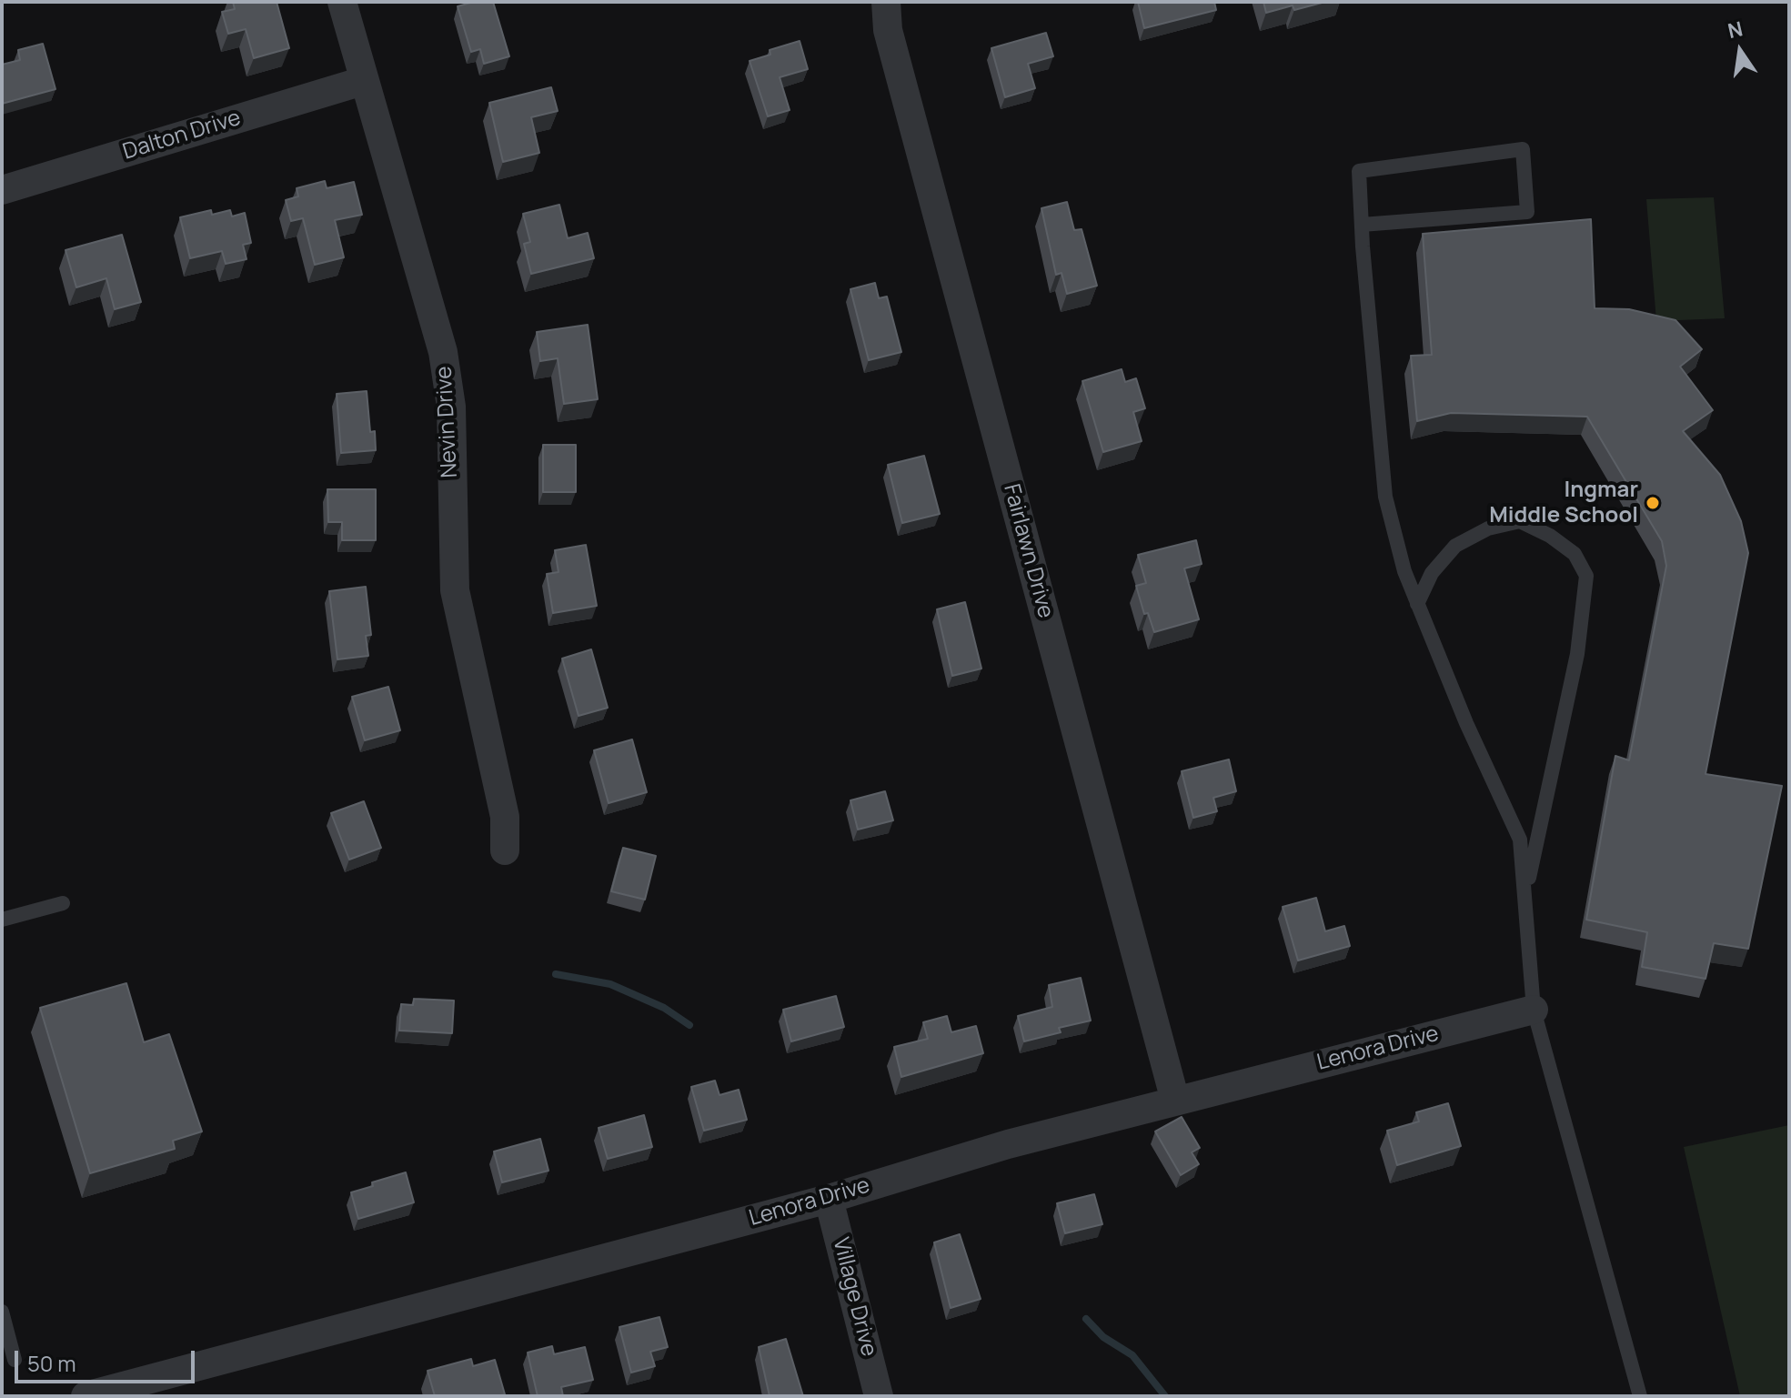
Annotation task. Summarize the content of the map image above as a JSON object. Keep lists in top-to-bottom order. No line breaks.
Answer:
{"streets":{"street":["Dalton Drive","Nevin Drive","Fairlawn Drive","Lenora Drive","Village Drive"]},"crossings":[["Dalton Drive","Nevin Drive"],["Fairlawn Drive","Lenora Drive"],["Lenora Drive","Village Drive"]],"places":["Ingmar Middle School"],"scale_bar":"50 m","north":"top"}
